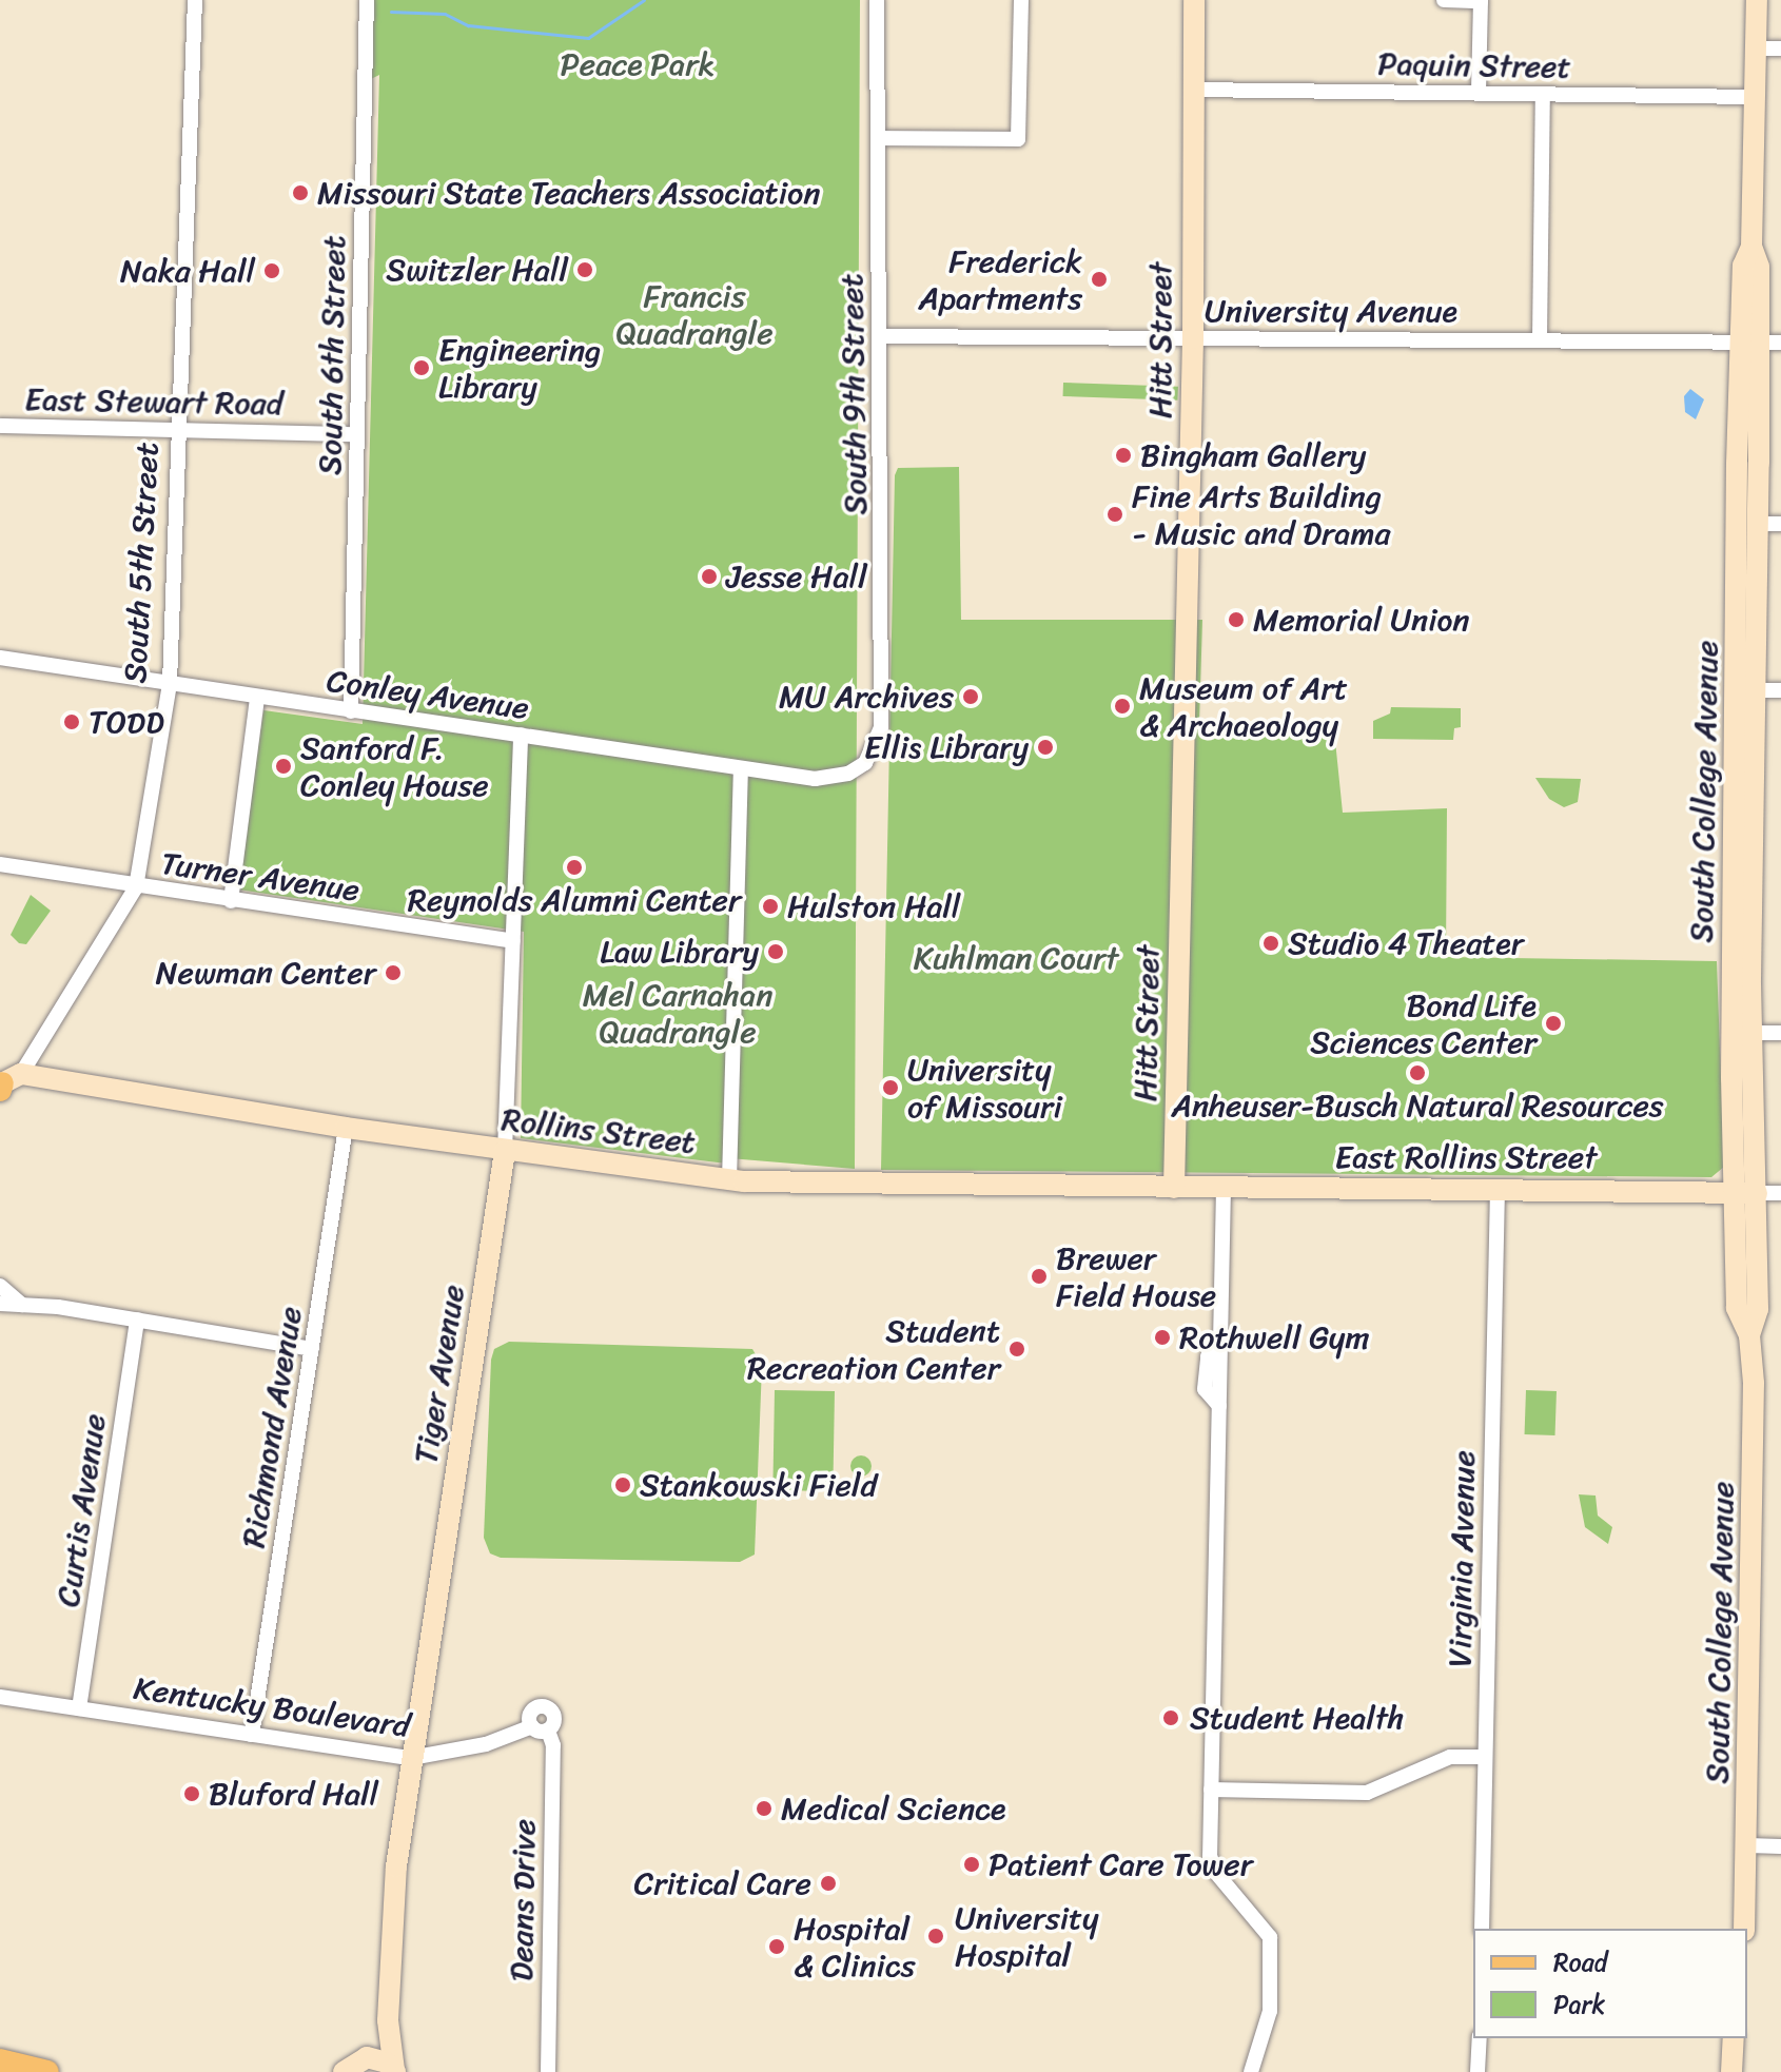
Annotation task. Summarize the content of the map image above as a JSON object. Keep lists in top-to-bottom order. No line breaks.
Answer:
{"streets":{"street":["Paquin Street","University Avenue","Hitt Street","South 6th Street","South 9th Street","East Stewart Road","South 5th Street","Conley Avenue","South College Avenue","Turner Avenue","Rollins Street","East Rollins Street","Tiger Avenue","Richmond Avenue","Curtis Avenue","Virginia Avenue","Kentucky Boulevard","Deans Drive"]},"crossings":[["Paquin Street","Hitt Street"],["Paquin Street","South College Avenue"],["University Avenue","Hitt Street"],["University Avenue","South 9th Street"],["University Avenue","South College Avenue"],["Hitt Street","Rollins Street"],["Hitt Street","East Rollins Street"],["South 6th Street","East Stewart Road"],["South 6th Street","Conley Avenue"],["South 9th Street","Conley Avenue"],["East Stewart Road","South 5th Street"],["South 5th Street","Conley Avenue"],["South 5th Street","Turner Avenue"],["South 5th Street","Rollins Street"],["Conley Avenue","Tiger Avenue"],["South College Avenue","East Rollins Street"],["Turner Avenue","Tiger Avenue"],["Rollins Street","East Rollins Street"],["Rollins Street","Tiger Avenue"],["Rollins Street","Richmond Avenue"],["East Rollins Street","Virginia Avenue"],["Tiger Avenue","Kentucky Boulevard"],["Richmond Avenue","Kentucky Boulevard"],["Curtis Avenue","Kentucky Boulevard"],["Kentucky Boulevard","Deans Drive"]],"parks":["Peace Park","Francis Quadrangle","Kuhlman Court","Mel Carnahan Quadrangle"],"places":["Missouri State Teachers Association","Switzler Hall","Naka Hall","Frederick Apartments","Engineering Library","Bingham Gallery","Fine Arts Building - Music and Drama","Jesse Hall","Memorial Union","MU Archives","Museum of Art & Archaeology","TODD","Ellis Library","Sanford F. Conley House","Reynolds Alumni Center","Hulston Hall","Studio 4 Theater","Law Library","Newman Center","Bond Life Sciences Center","Anheuser-Busch Natural Resources","University of Missouri","Brewer Field House","Rothwell Gym","Student Recreation Center","Stankowski Field","Student Health","Bluford Hall","Medical Science","Patient Care Tower","Critical Care","University Hospital","Hospital & Clinics"],"legend":["Road","Park"]}
